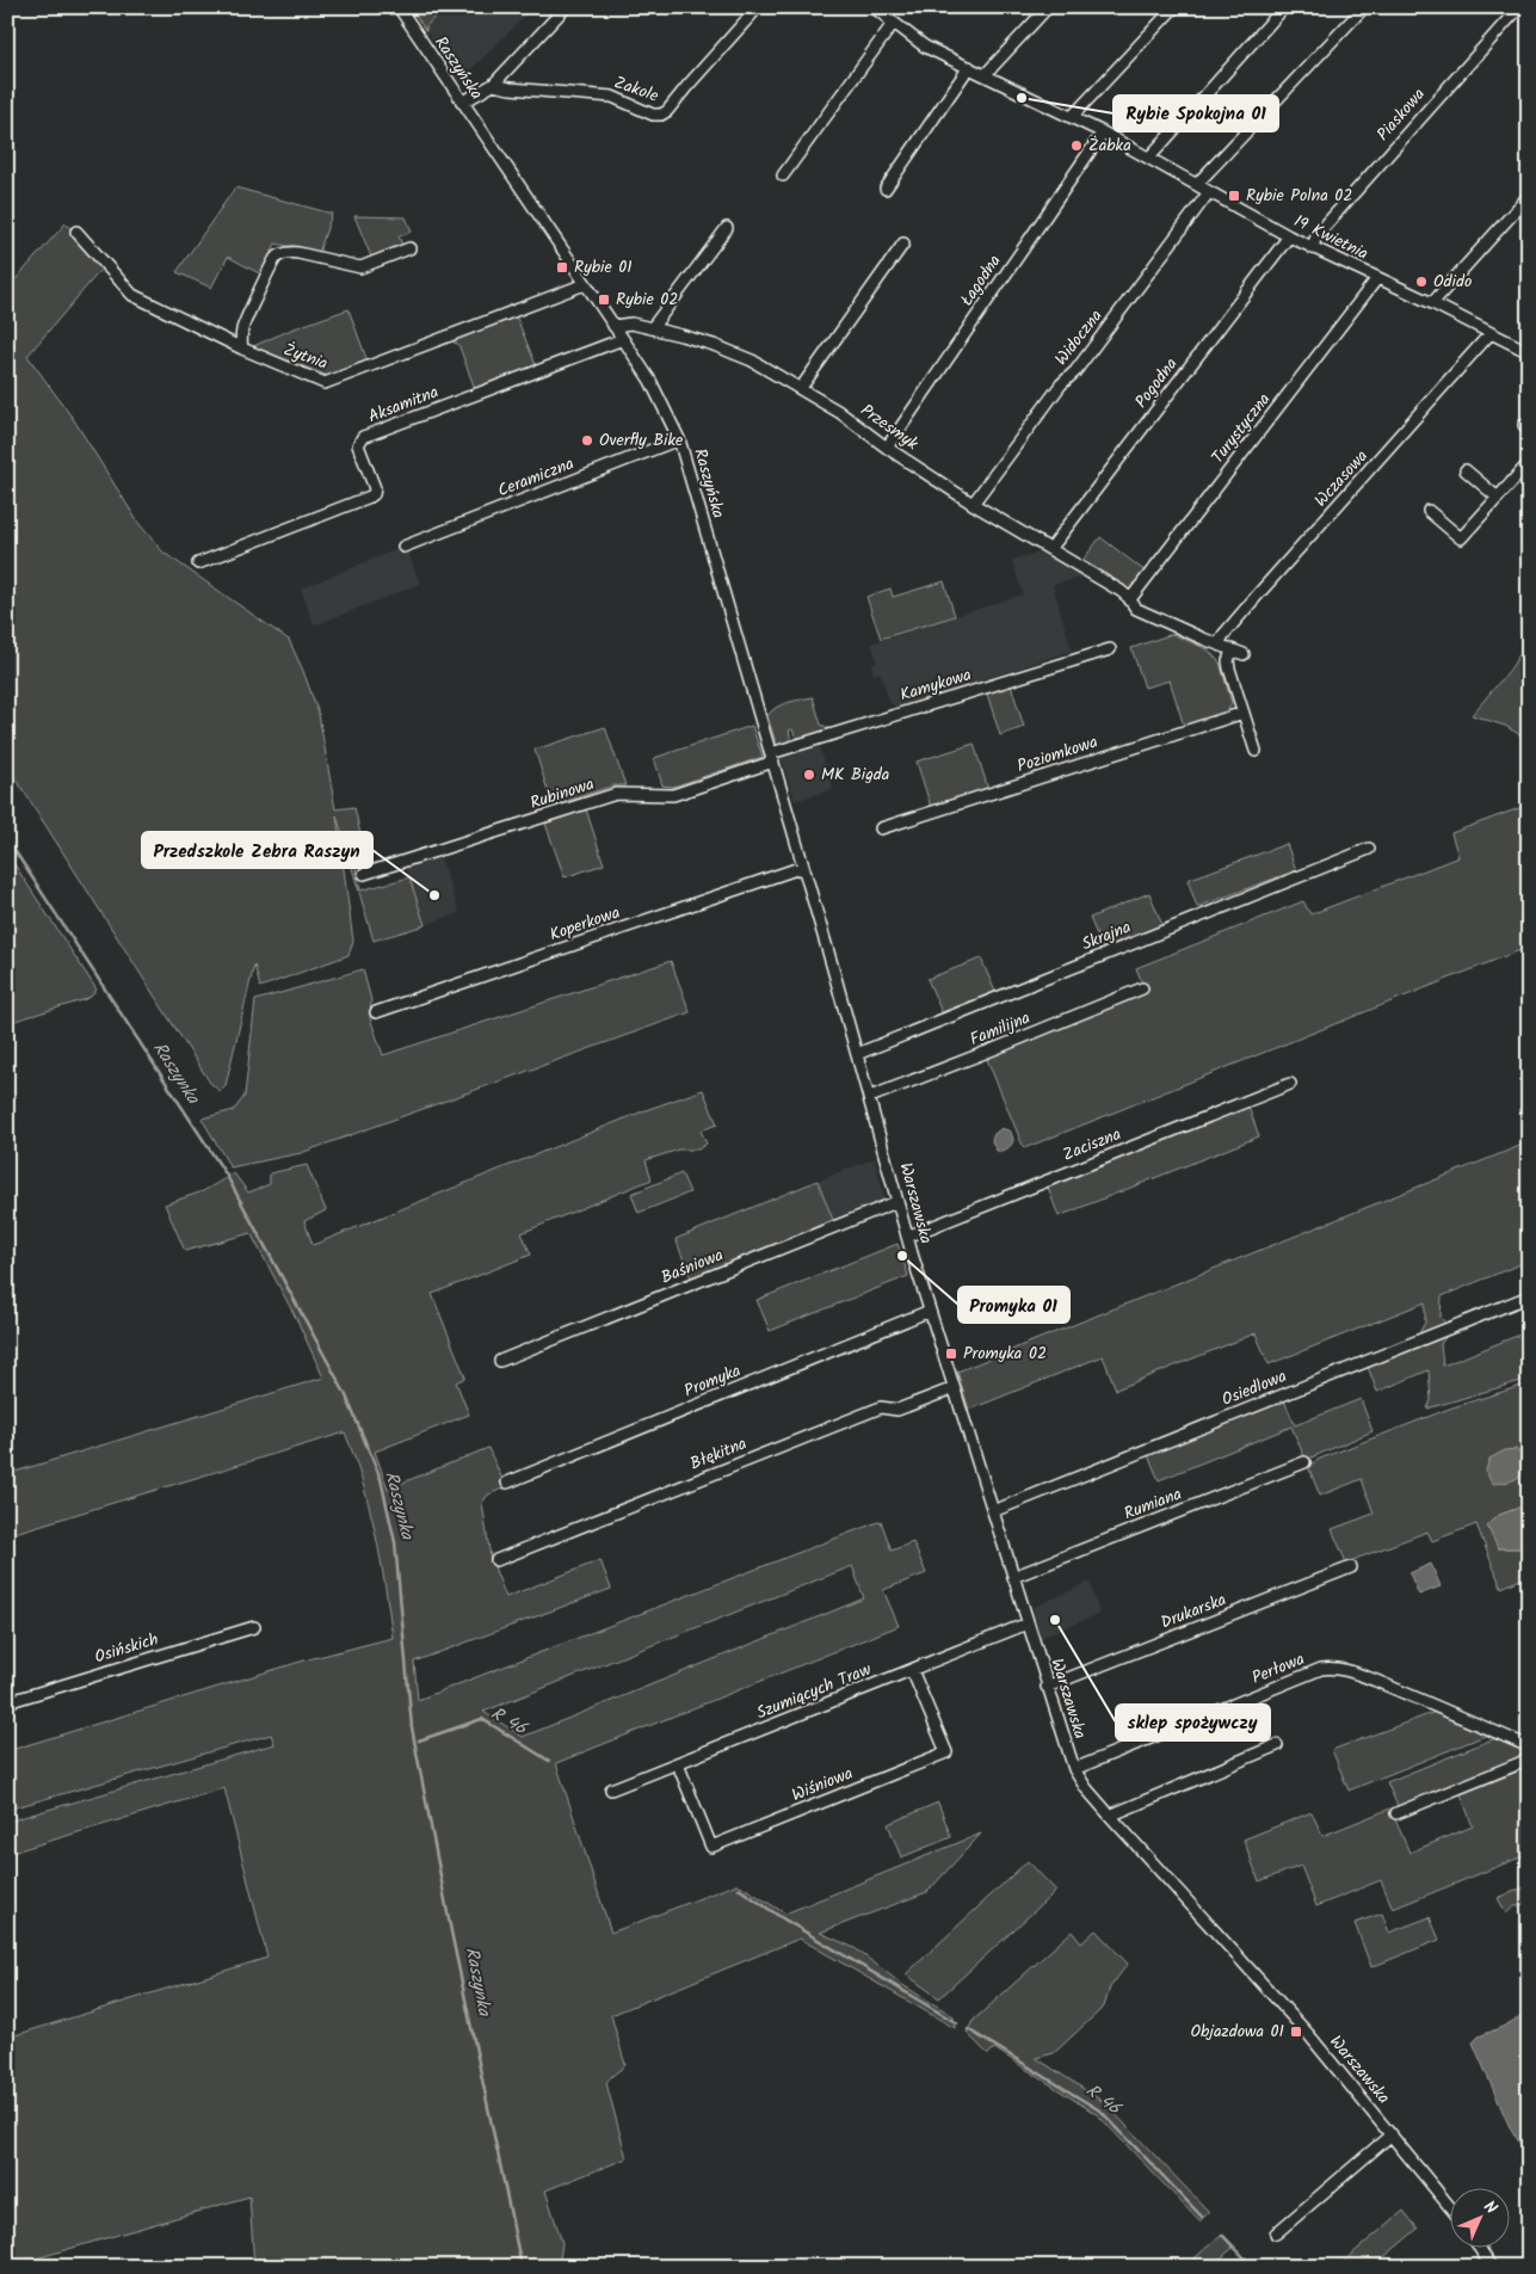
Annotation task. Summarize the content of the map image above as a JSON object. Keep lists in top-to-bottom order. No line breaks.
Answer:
{"streets":{"street":["Raszyńska","Zakole","Piaskowa","19 Kwietnia","Łagodna","Widoczna","Żytnia","Pogodna","Aksamitna","Przesmyk","Turystyczna","Ceramiczna","Wczasowa","Kamykowa","Poziomkowa","Rubinowa","Koperkowa","Skrajna","Familijna","Zaciszna","Warszawska","Baśniowa","Promyka","Osiedlowa","Błękitna","Rumiana","Drukarska","Osińskich","Perłowa","Szumiących Traw","Wiśniowa"]},"crossings":[["Raszyńska","Żytnia"],["Raszyńska","Aksamitna"],["Raszyńska","Przesmyk"],["Raszyńska","Ceramiczna"],["Raszyńska","Kamykowa"],["Raszyńska","Rubinowa"],["Raszyńska","Koperkowa"],["Raszyńska","Warszawska"],["Piaskowa","19 Kwietnia"],["19 Kwietnia","Łagodna"],["19 Kwietnia","Widoczna"],["19 Kwietnia","Pogodna"],["19 Kwietnia","Turystyczna"],["19 Kwietnia","Wczasowa"],["Łagodna","Przesmyk"],["Widoczna","Przesmyk"],["Pogodna","Przesmyk"],["Przesmyk","Turystyczna"],["Przesmyk","Wczasowa"],["Kamykowa","Rubinowa"],["Skrajna","Warszawska"],["Familijna","Warszawska"],["Zaciszna","Warszawska"],["Warszawska","Baśniowa"],["Warszawska","Promyka"],["Warszawska","Osiedlowa"],["Warszawska","Błękitna"],["Warszawska","Rumiana"],["Warszawska","Drukarska"],["Warszawska","Perłowa"],["Warszawska","Szumiących Traw"],["Szumiących Traw","Wiśniowa"]],"water":["Raszynka","R 46"],"places":{"other":["Rybie Spokojna 01","Żabka","Odido","Overfly Bike","MK Bigda","Przedszkole Zebra Raszyn","Promyka 01","sklep spożywczy"],"transit":["Rybie Polna 02","Rybie 01","Rybie 02","Promyka 02","Objazdowa 01"]},"north":"top right"}
